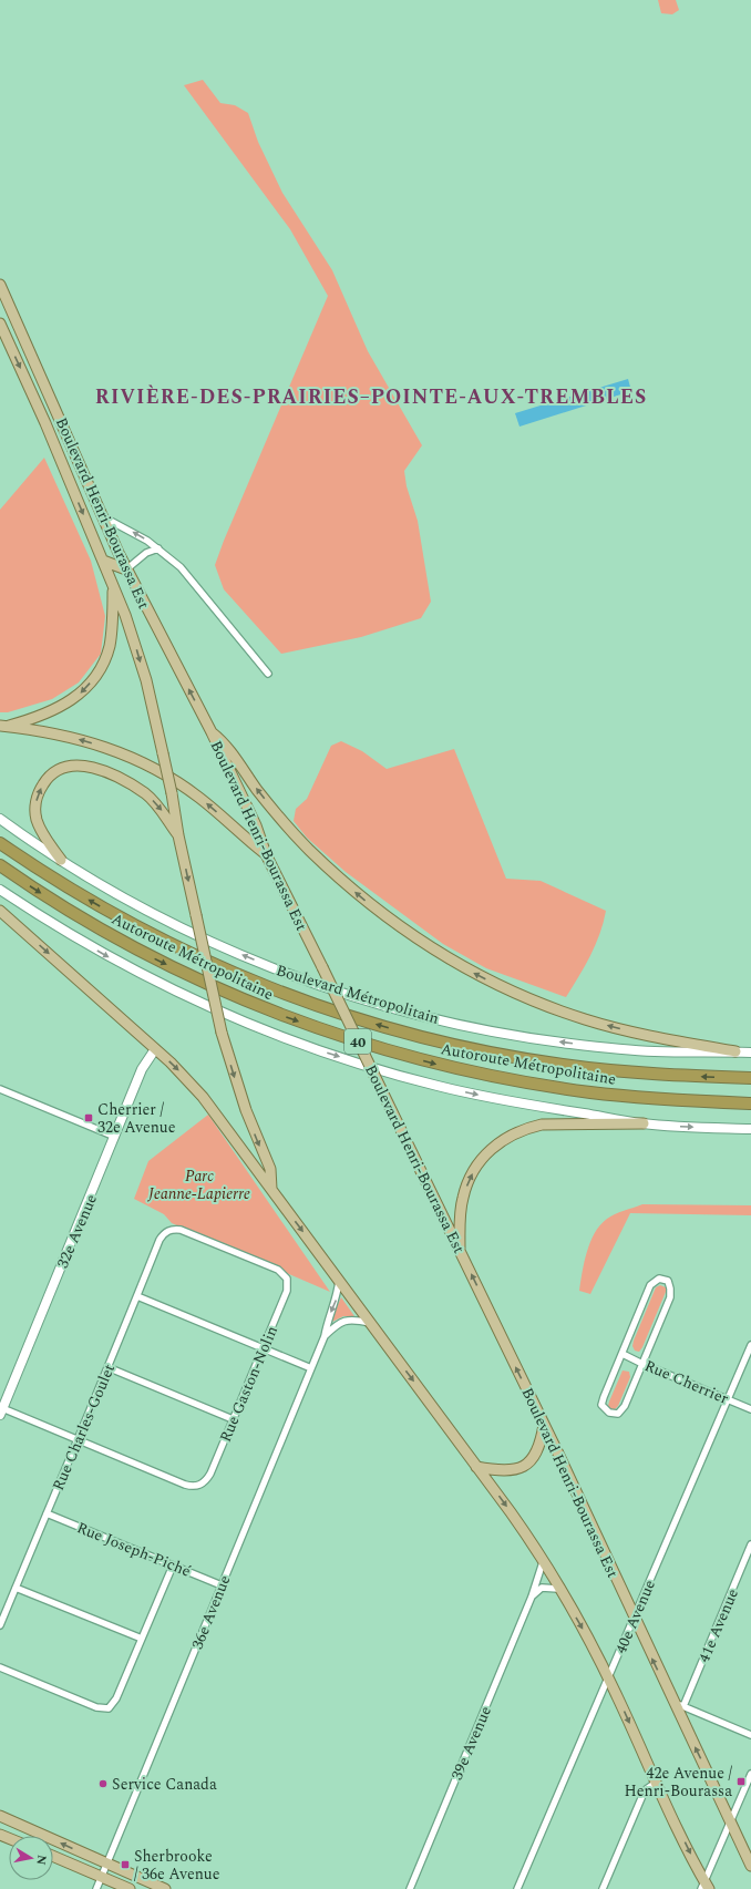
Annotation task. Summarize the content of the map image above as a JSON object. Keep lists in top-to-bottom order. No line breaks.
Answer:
{"streets":{"highway":["Autoroute Métropolitaine","40"],"main road":["Boulevard Henri-Bourassa Est","Boulevard Métropolitain","32e Avenue"],"street":["Rue Cherrier","Rue Gaston-Nolin","Rue Charles-Goulet","Rue Joseph-Piché","36e Avenue","40e Avenue","41e Avenue","39e Avenue"]},"crossings":[["Boulevard Henri-Bourassa Est","40e Avenue"],["Boulevard Henri-Bourassa Est","41e Avenue"],["Rue Cherrier","40e Avenue"],["Rue Gaston-Nolin","Rue Charles-Goulet"],["Rue Charles-Goulet","Rue Joseph-Piché"],["Rue Joseph-Piché","36e Avenue"]],"districts":["RIVIÈRE-DES-PRAIRIES–POINTE-AUX-TREMBLES"],"parks":["Parc Jeanne-Lapierre"],"places":{"transit":["Cherrier / 32e Avenue","42e Avenue / Henri-Bourassa","Sherbrooke / 36e Avenue"],"other":["Service Canada"]},"north":"right"}
